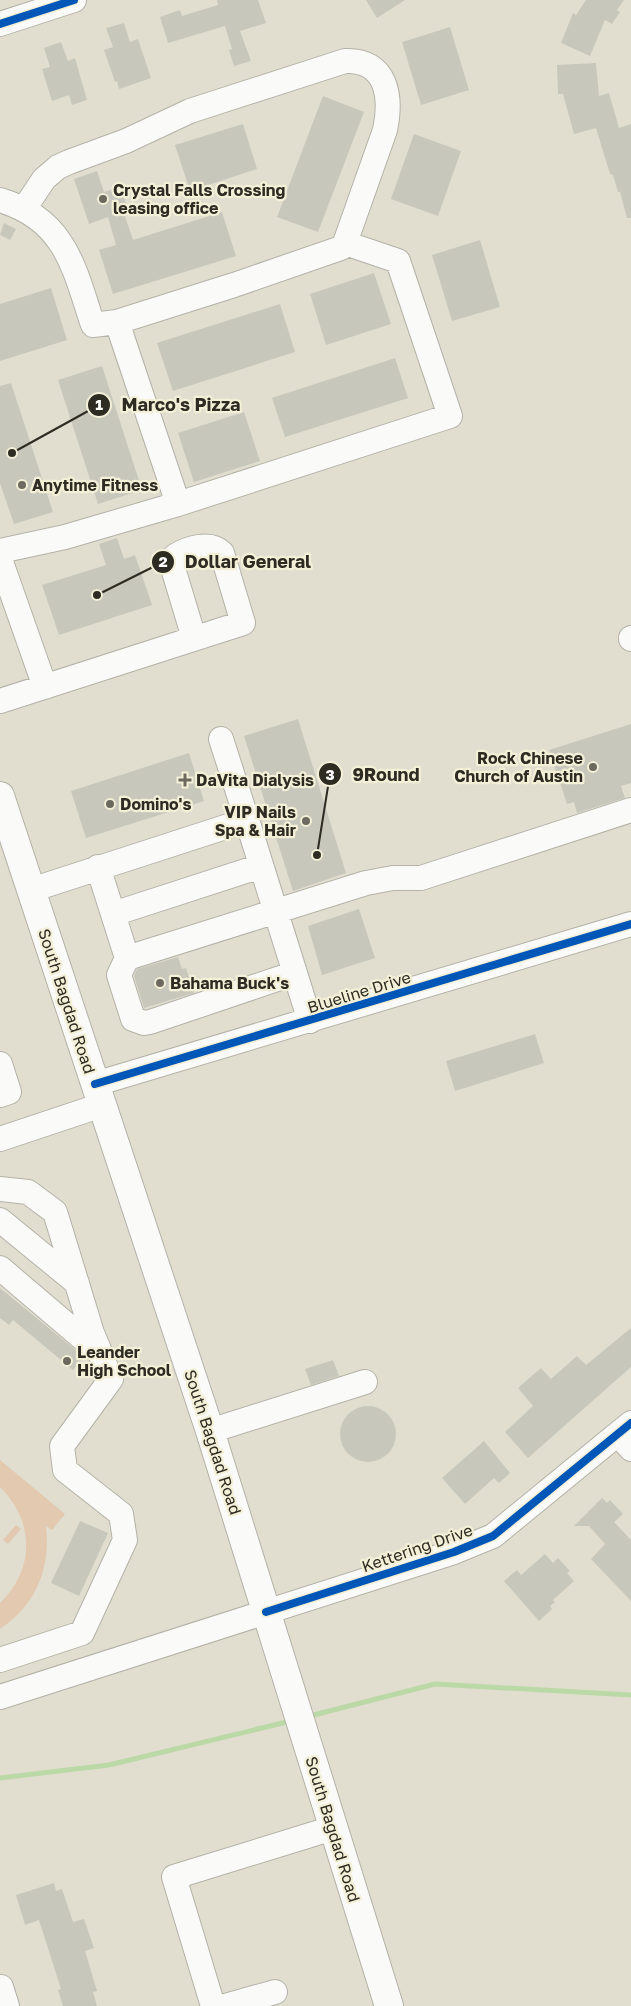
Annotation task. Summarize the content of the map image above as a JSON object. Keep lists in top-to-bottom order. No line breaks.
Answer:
{"streets":{"main road":["South Bagdad Road"],"street":["Blueline Drive","Kettering Drive"]},"crossings":[["Blueline Drive","South Bagdad Road"],["South Bagdad Road","Kettering Drive"]],"places":{"other":["Crystal Falls Crossing leasing office","Marco's Pizza","Anytime Fitness","Dollar General","Rock Chinese Church of Austin","Domino's","VIP Nails Spa & Hair","9Round","Bahama Buck's","Leander High School"],"health":["DaVita Dialysis"]}}
